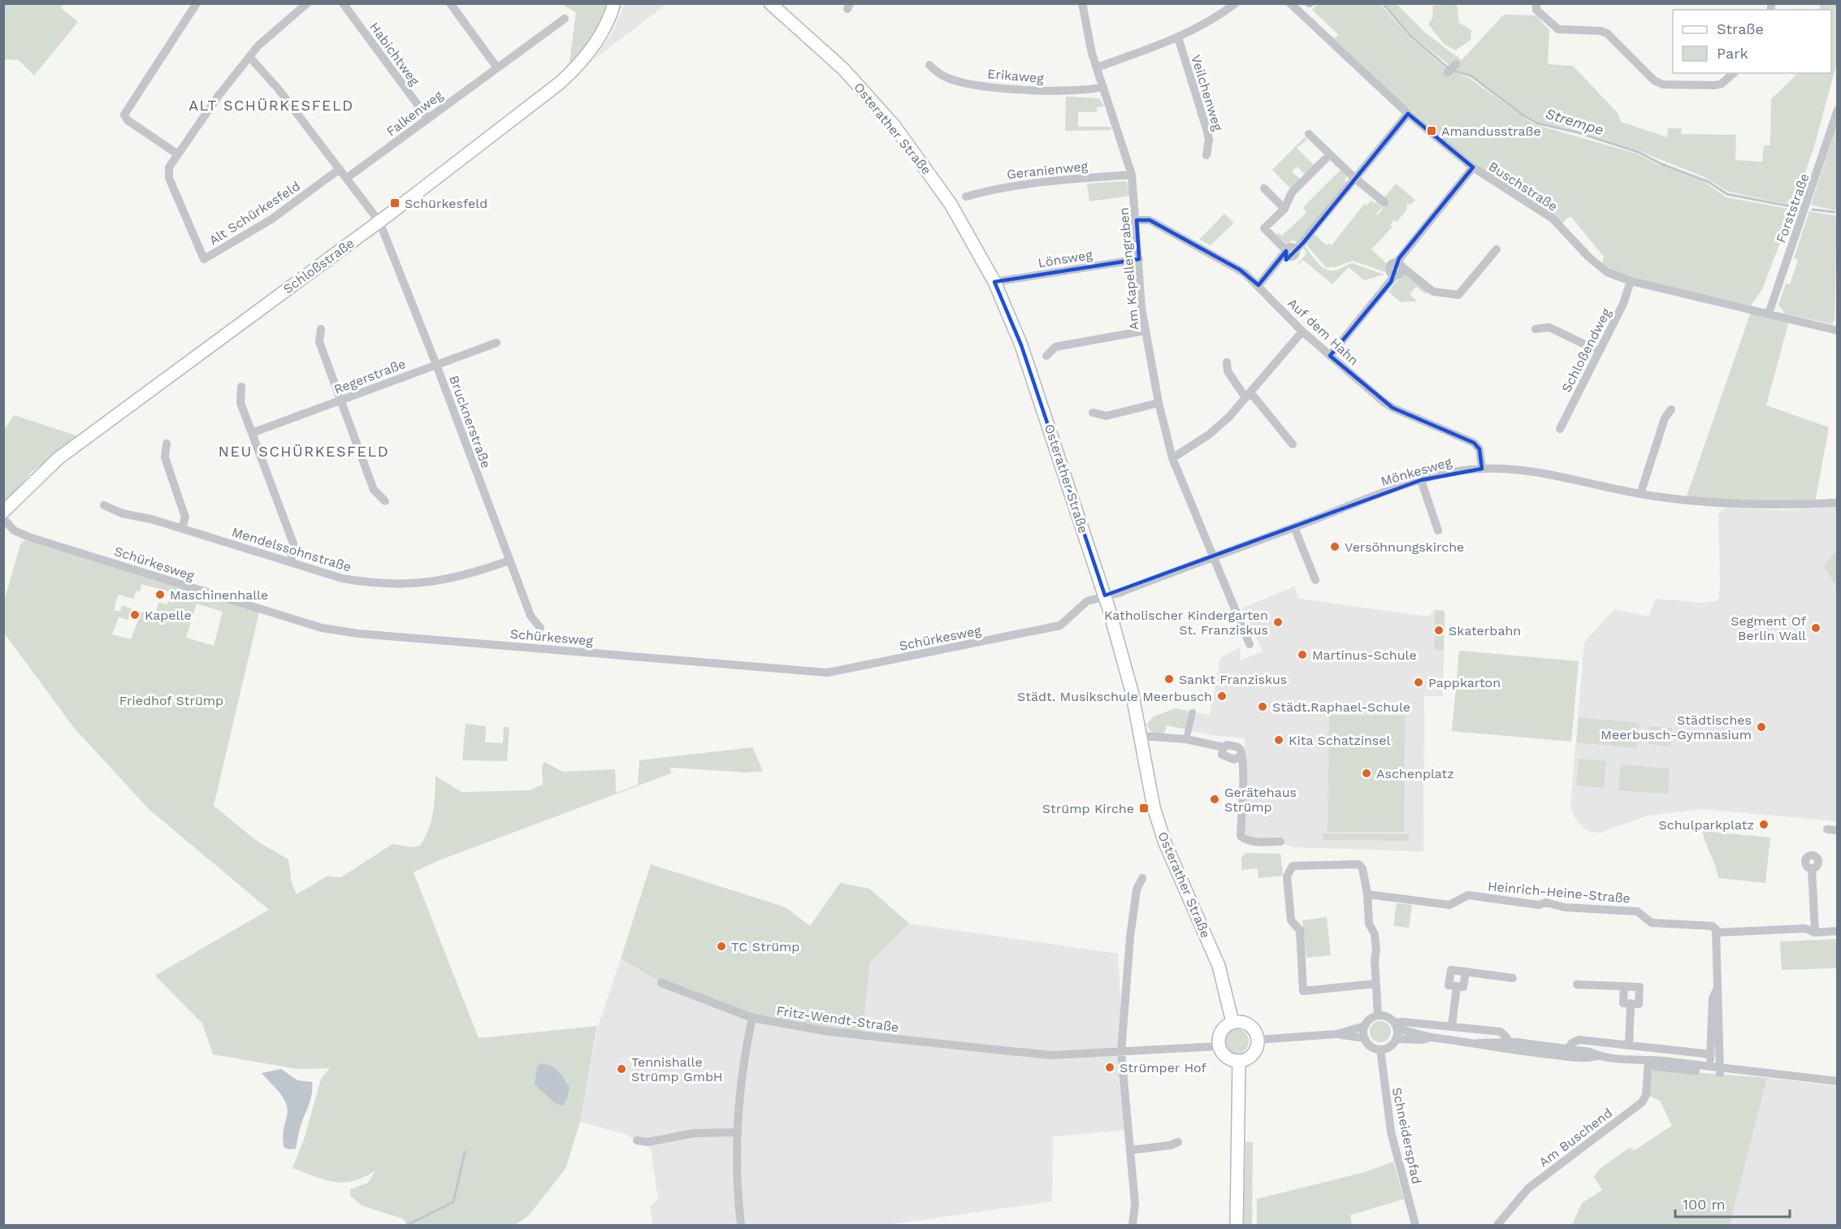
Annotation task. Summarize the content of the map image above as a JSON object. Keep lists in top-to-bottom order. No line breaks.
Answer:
{"streets":{"main road":["Osterather Straße","Schloßstraße"],"street":["Habichtweg","Erikaweg","Veilchenweg","Falkenweg","Geranienweg","Buschstraße","Forststraße","Alt Schürkesfeld","Lönsweg","Am Kapellengraben","Auf dem Hahn","Schloßendweg","Regerstraße","Brucknerstraße","Mönkesweg","Mendelssohnstraße","Schürkesweg","Heinrich-Heine-Straße","Fritz-Wendt-Straße","Schneiderspfad","Am Buschend"]},"crossings":[["Habichtweg","Falkenweg"],["Erikaweg","Am Kapellengraben"],["Osterather Straße","Lönsweg"],["Osterather Straße","Mönkesweg"],["Osterather Straße","Schürkesweg"],["Osterather Straße","Fritz-Wendt-Straße"],["Geranienweg","Am Kapellengraben"],["Buschstraße","Forststraße"],["Buschstraße","Schloßendweg"],["Lönsweg","Am Kapellengraben"],["Schloßstraße","Brucknerstraße"],["Am Kapellengraben","Auf dem Hahn"],["Am Kapellengraben","Mönkesweg"],["Auf dem Hahn","Mönkesweg"],["Regerstraße","Brucknerstraße"],["Brucknerstraße","Mendelssohnstraße"],["Mönkesweg","Schürkesweg"]],"districts":["ALT SCHÜRKESFELD","NEU SCHÜRKESFELD"],"water":["Strempe"],"parks":["Friedhof Strümp"],"places":{"transit":["Amandusstraße","Schürkesfeld","Strümp Kirche"],"other":["Versöhnungskirche","Maschinenhalle","Kapelle","Katholischer Kindergarten St. Franziskus","Segment Of Berlin Wall","Skaterbahn","Martinus-Schule","Sankt Franziskus","Pappkarton","Städt. Musikschule Meerbusch","Städt.Raphael-Schule","Städtisches Meerbusch-Gymnasium","Kita Schatzinsel","Aschenplatz","Gerätehaus Strümp","Schulparkplatz","TC Strümp","Strümper Hof","Tennishalle Strümp GmbH"]},"legend":["Straße","Park"],"scale_bar":"100 m"}
